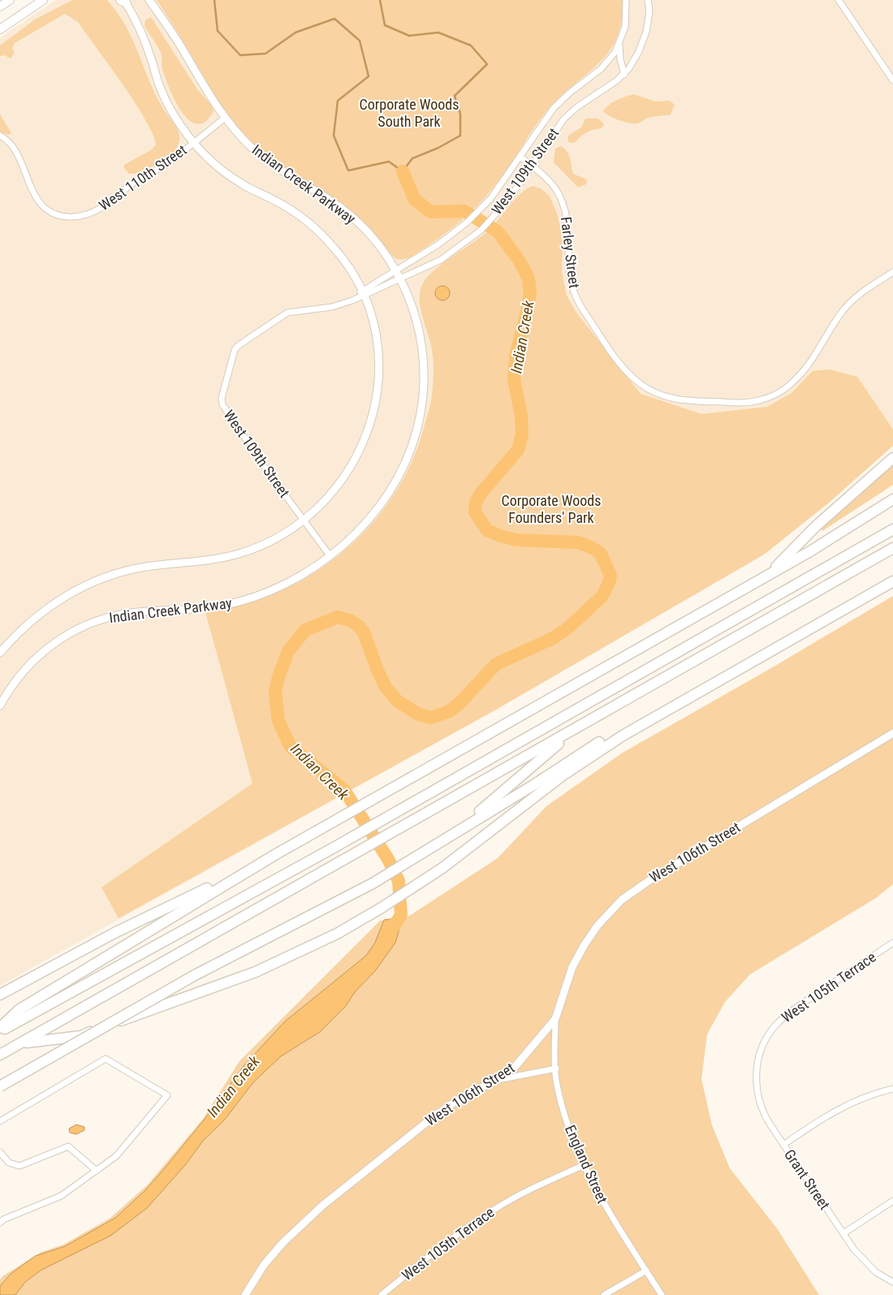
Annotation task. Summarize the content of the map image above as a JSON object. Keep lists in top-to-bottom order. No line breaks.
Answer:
{"streets":{"street":["West 109th Street","West 110th Street","Indian Creek Parkway","Farley Street","West 106th Street","West 105th Terrace","England Street","Grant Street"]},"crossings":[["West 109th Street","Indian Creek Parkway"],["West 109th Street","Farley Street"],["West 110th Street","Indian Creek Parkway"],["West 106th Street","England Street"],["West 105th Terrace","England Street"],["West 105th Terrace","Grant Street"]],"water":["Indian Creek"],"parks":["Corporate Woods South Park","Corporate Woods Founders' Park"]}
